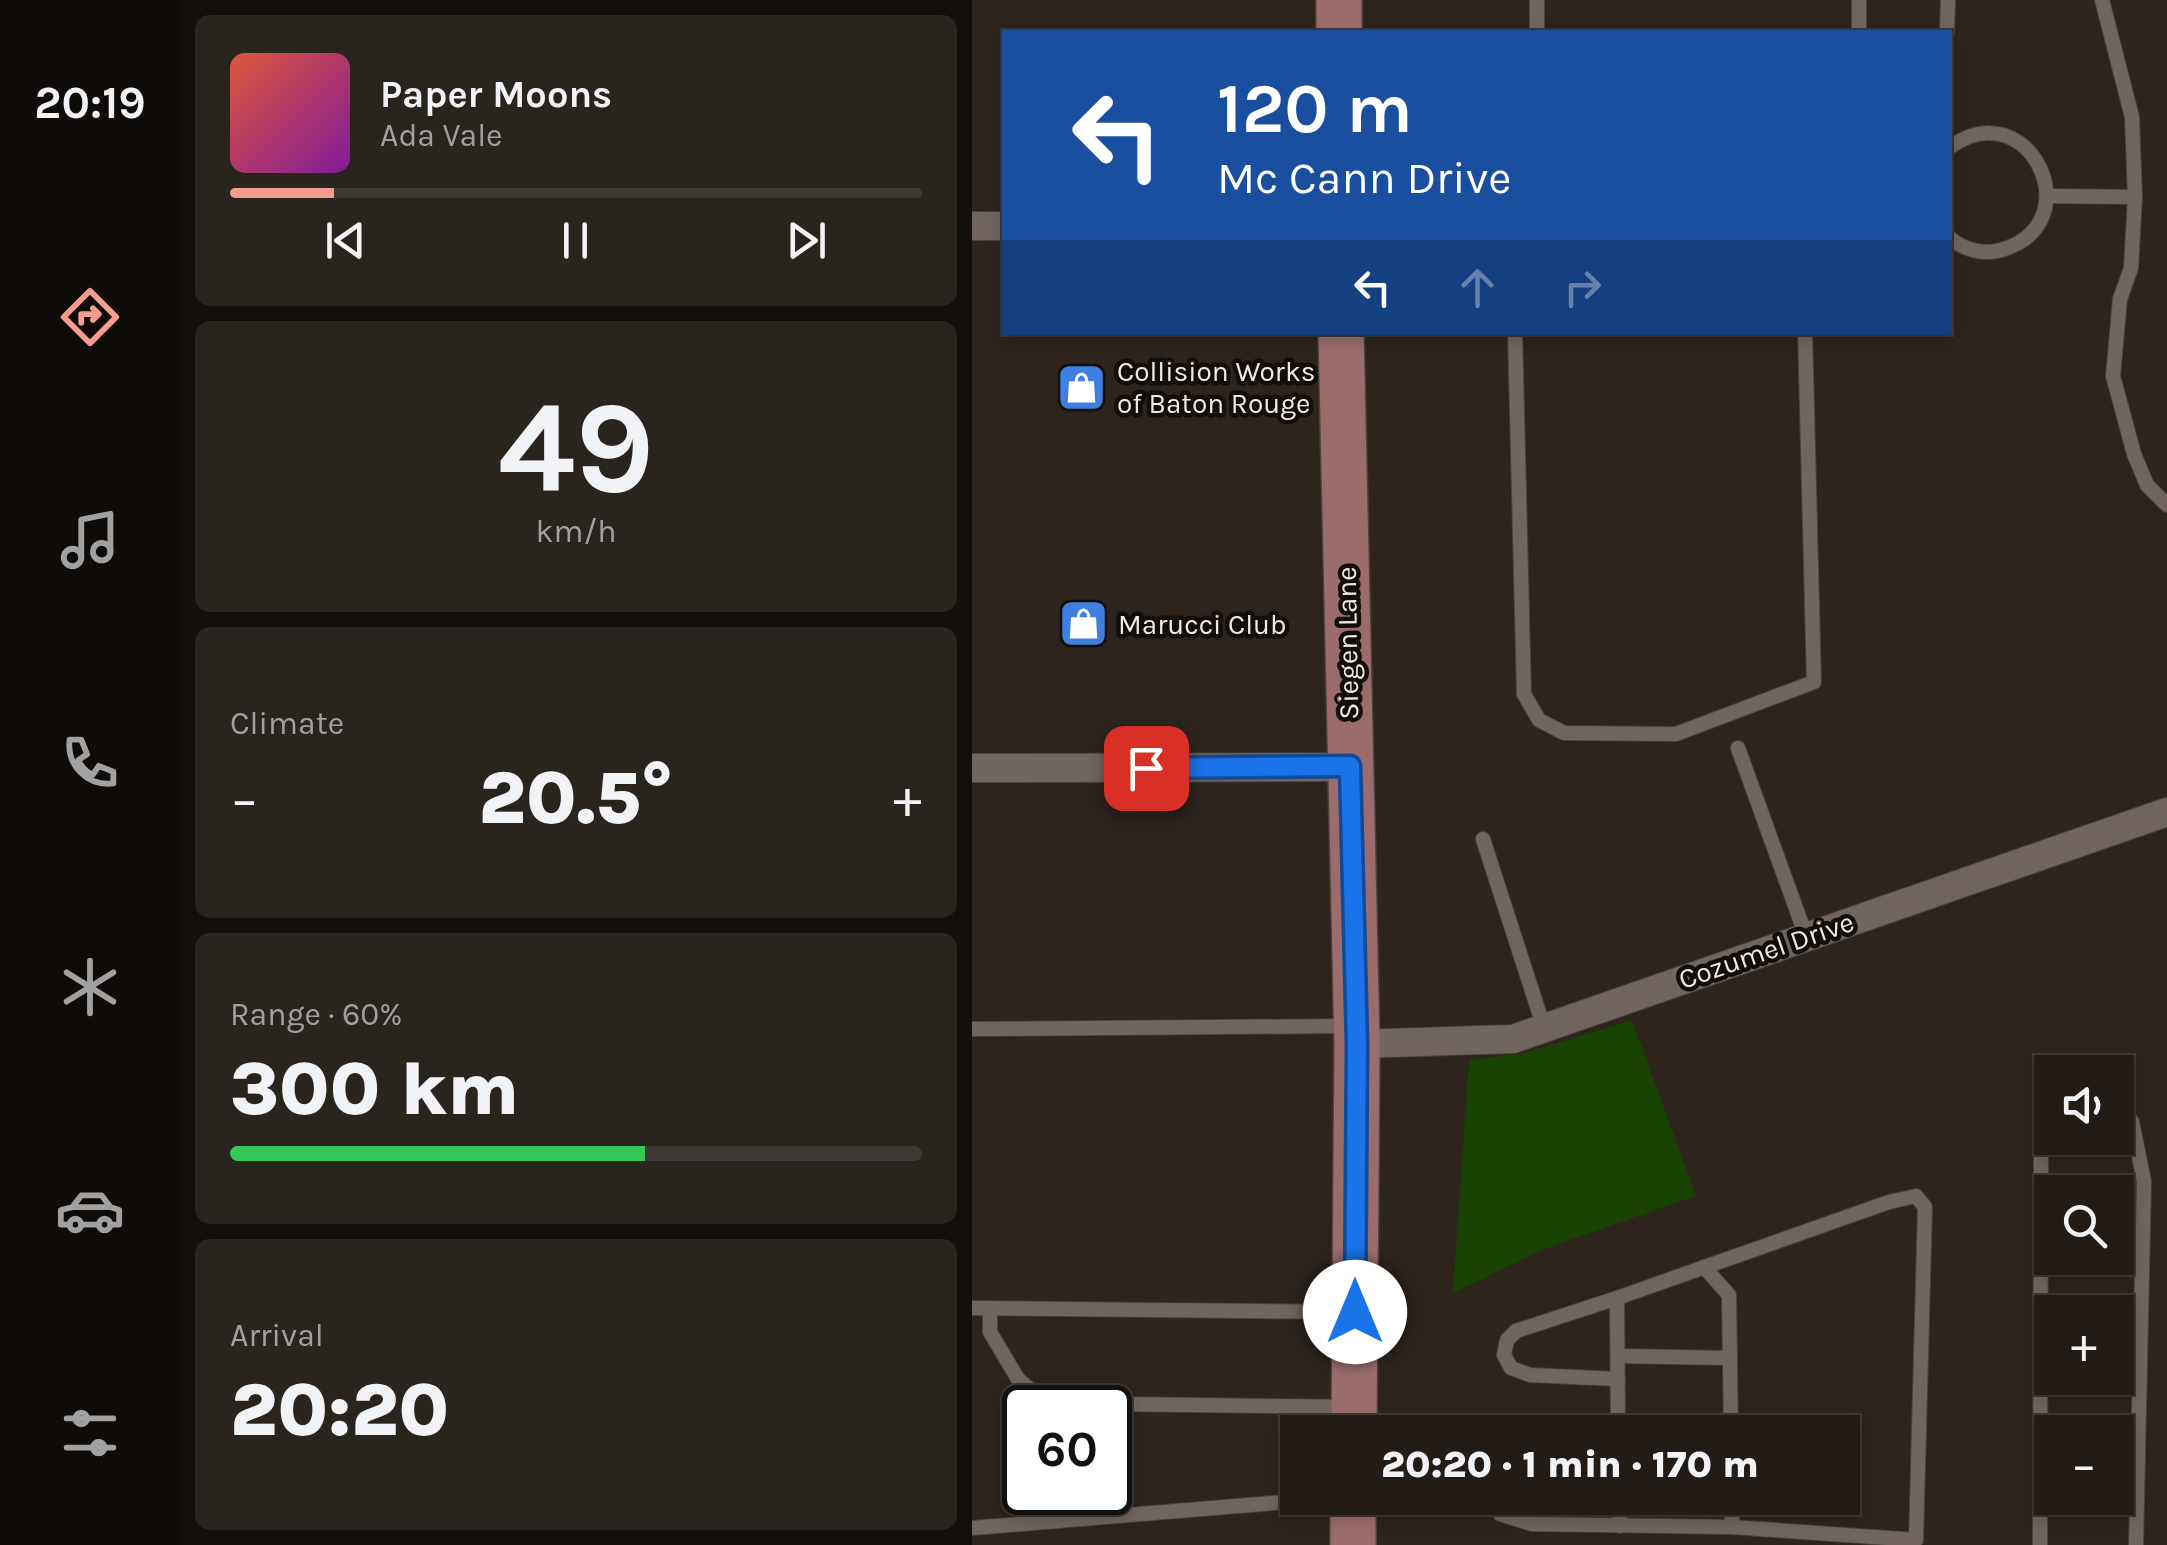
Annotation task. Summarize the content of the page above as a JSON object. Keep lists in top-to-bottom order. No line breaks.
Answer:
{"streets":{"main road":["Siegen Lane"],"street":["Cozumel Drive"]},"crossings":[["Siegen Lane","Cozumel Drive"]],"places":{"shop":["Collision Works of Baton Rouge","Marucci Club"]},"page":{"tabs":"20:19","turn":["120 m","Mc Cann Drive"],"song":["Paper Moons","Ada Vale"],"tile":[["49","km/h"],"Climate",["Range · 60%","300 km"],["Arrival","20:20"]],"heat":["−","20.5°","+"],"map_buttons":["+","−"],"limit":"60","trip":"20:20 · 1 min · 170 m"}}
